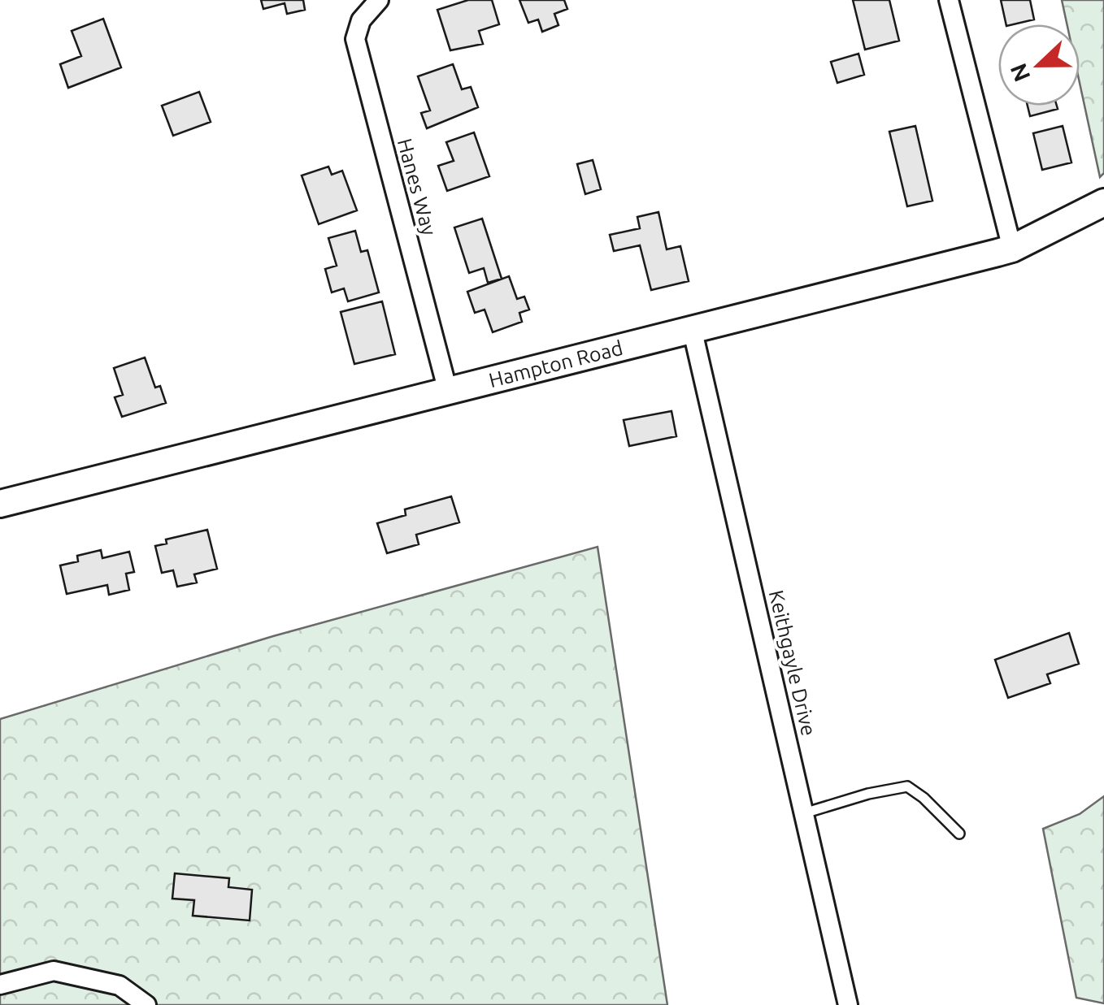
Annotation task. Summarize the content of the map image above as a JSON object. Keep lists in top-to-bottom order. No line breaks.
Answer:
{"streets":{"main road":["Hampton Road"],"street":["Hanes Way","Keithgayle Drive"]},"crossings":[["Hanes Way","Hampton Road"],["Hampton Road","Keithgayle Drive"]],"north":"left"}
